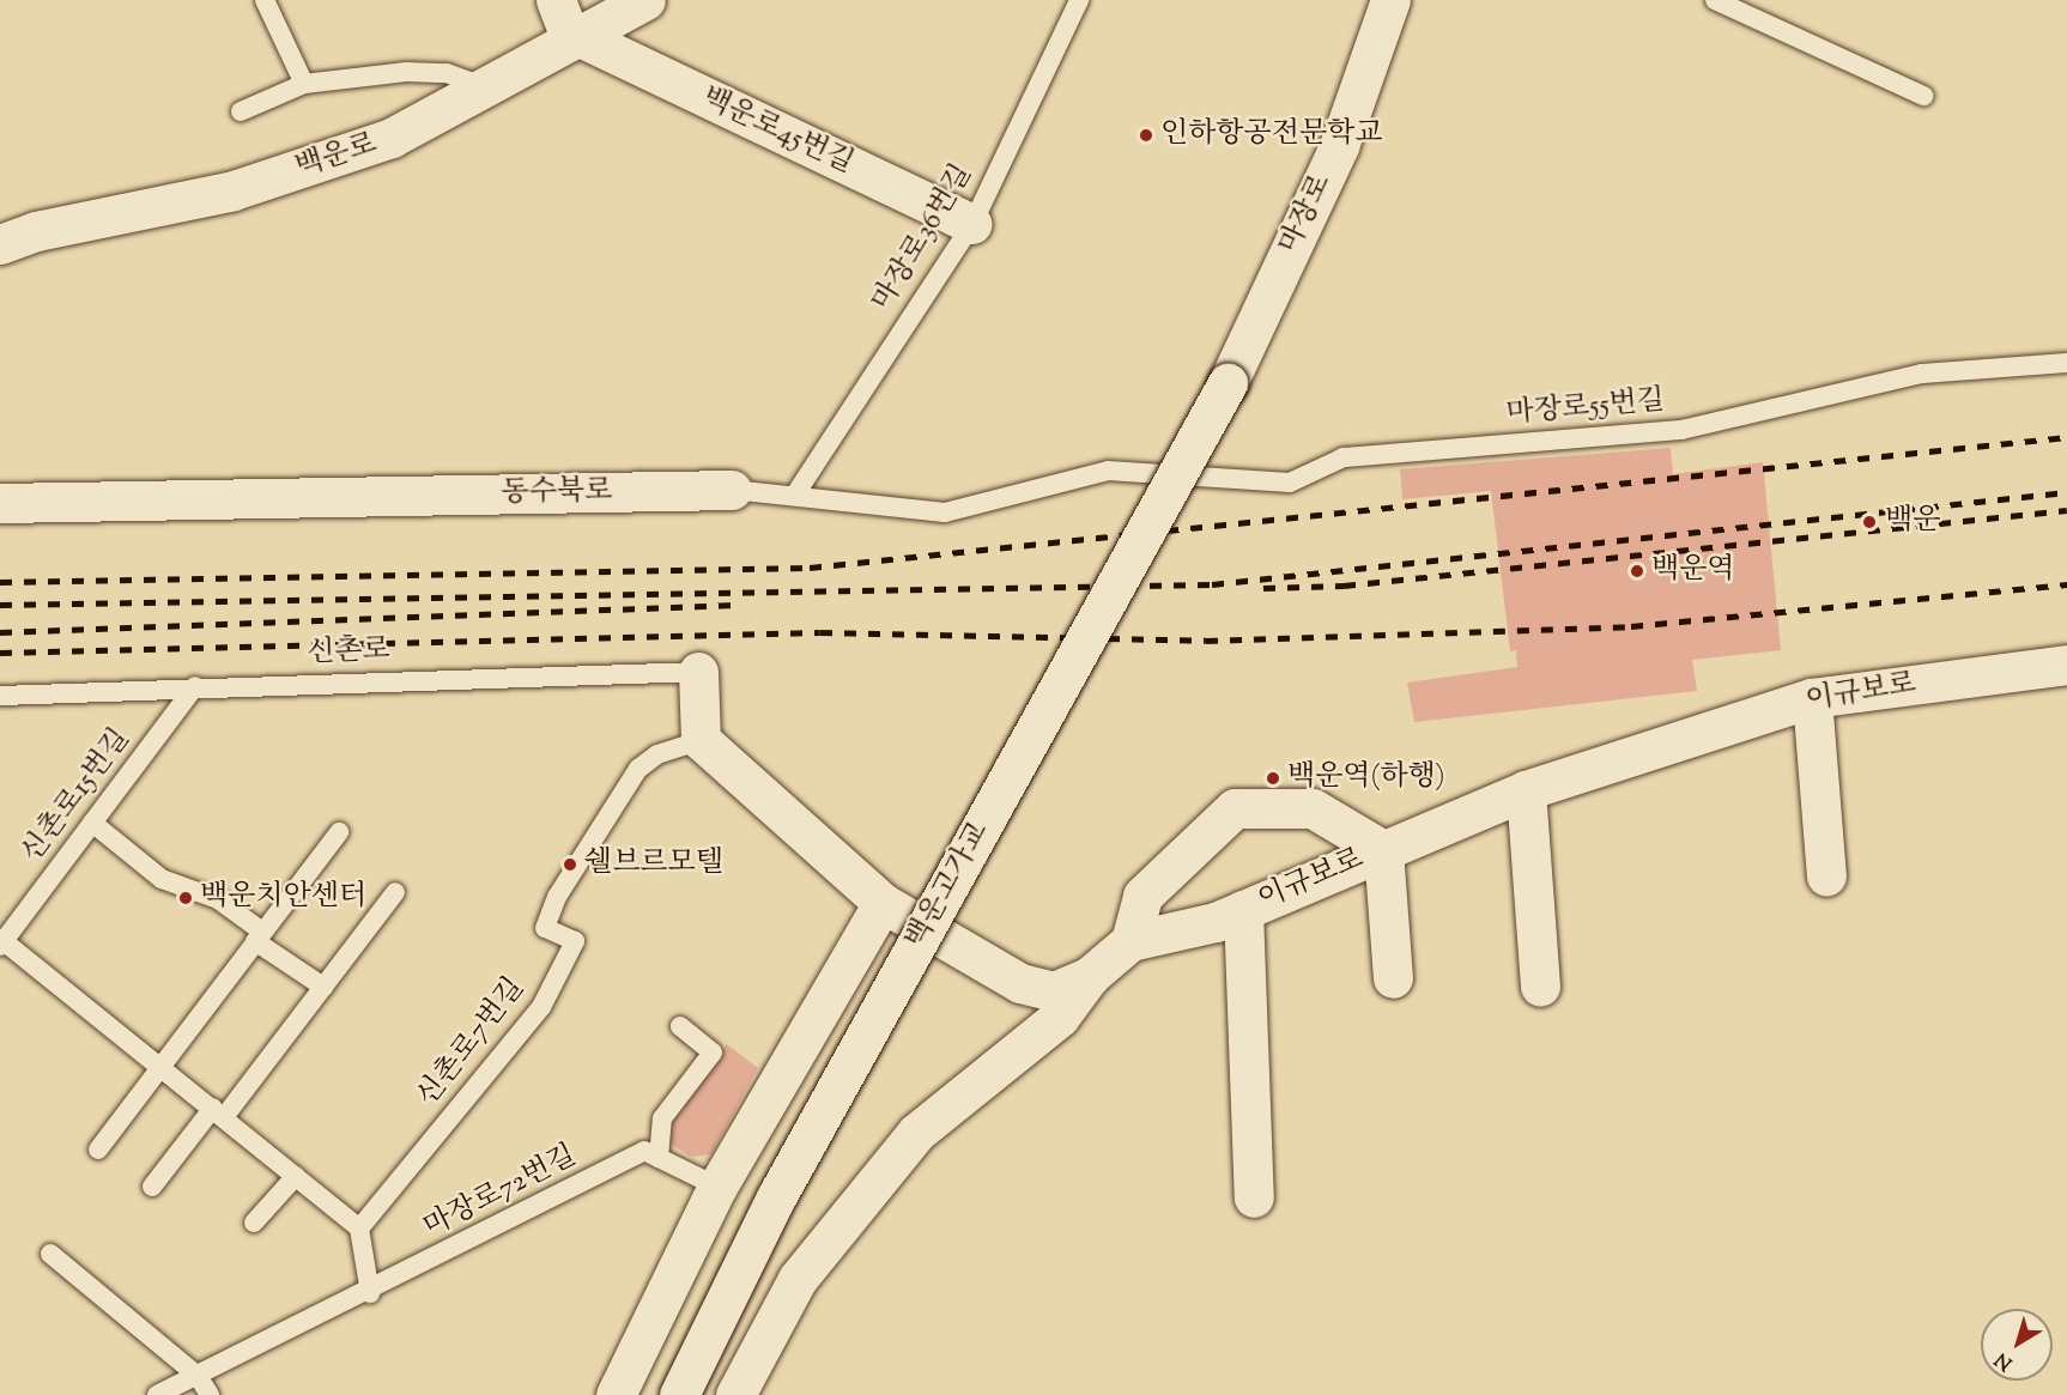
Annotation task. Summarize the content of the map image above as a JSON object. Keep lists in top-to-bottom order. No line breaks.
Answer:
{"streets":{"street":["백운로45번길","백운로","마장로","동수북로","이규보로","백운고가교"],"lane":["마장로36번길","마장로55번길","신촌로","신촌로15번길","신촌로7번길","마장로72번길"]},"crossings":[["백운로45번길","백운로"],["백운로45번길","마장로36번길"],["마장로","백운고가교"],["마장로36번길","동수북로"],["마장로55번길","동수북로"],["신촌로","신촌로15번길"],["이규보로","신촌로7번길"]],"places":["인하항공전문학교","백운","백운역","백운역(하행)","쉘브르모텔","백운치안센터"],"north":"bottom left"}
